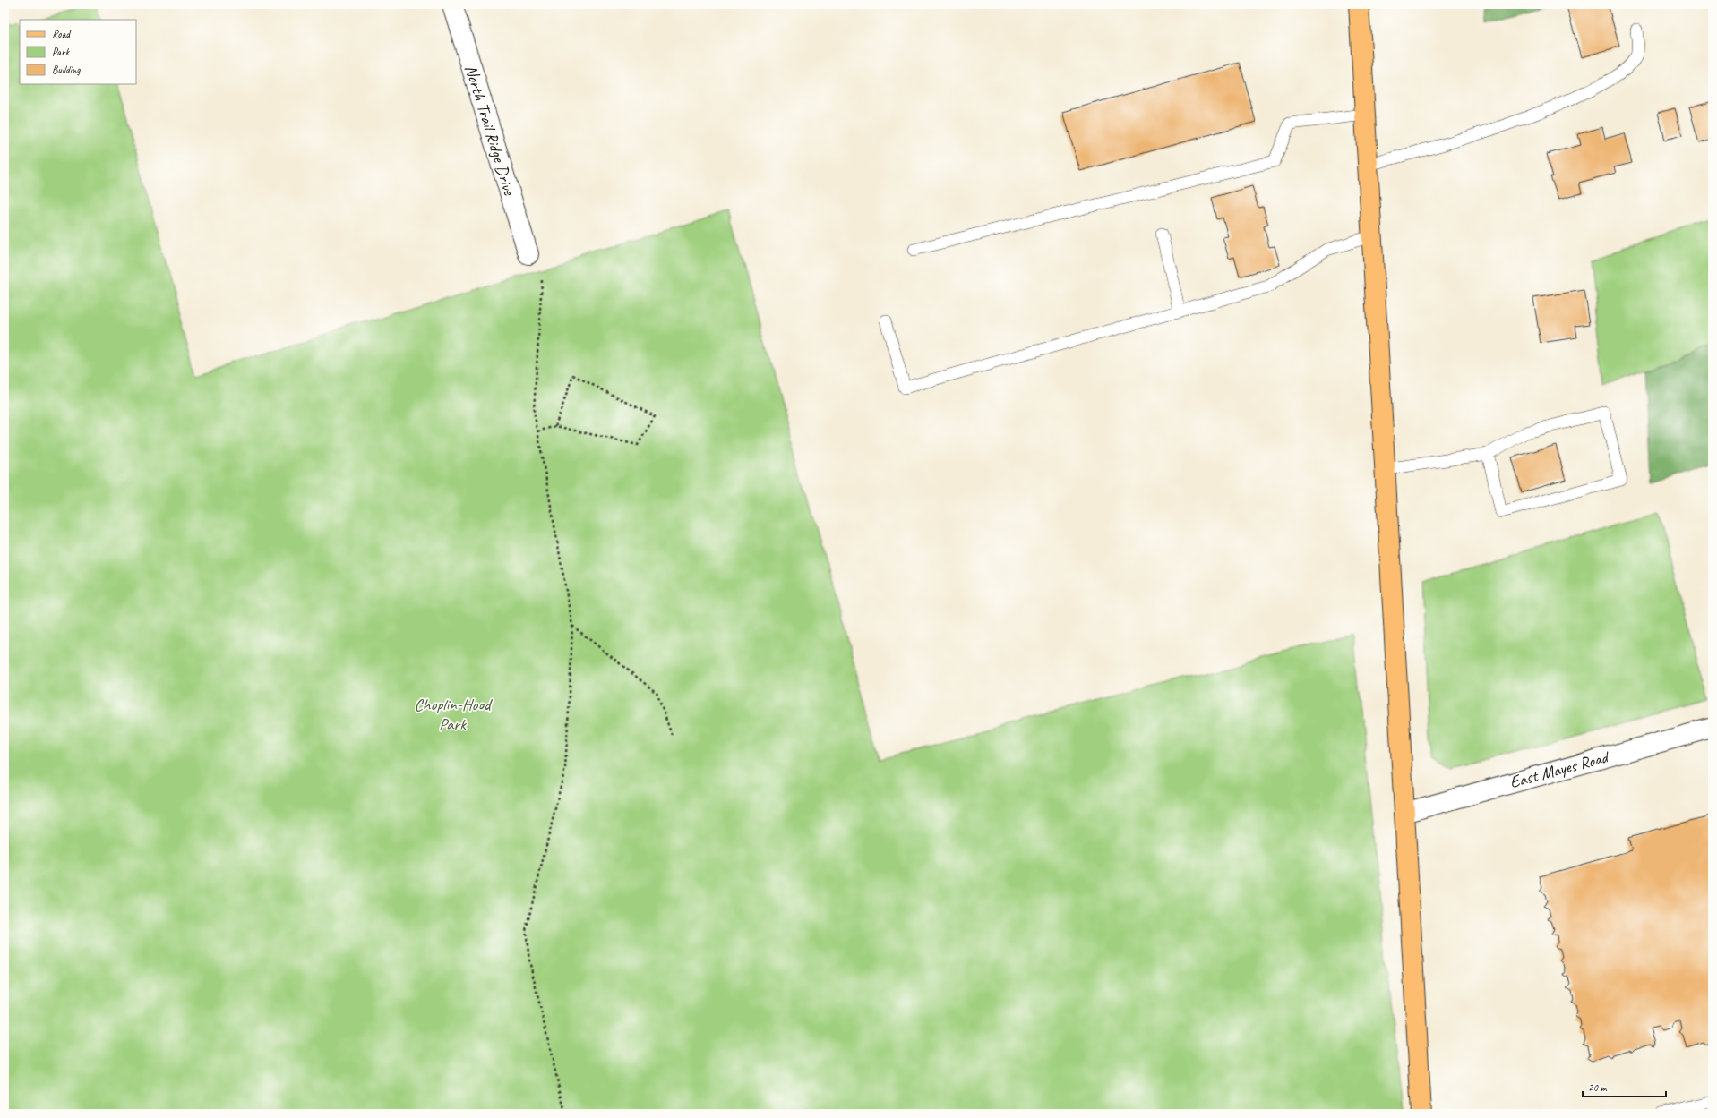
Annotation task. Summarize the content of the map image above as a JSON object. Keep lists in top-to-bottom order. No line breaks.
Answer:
{"streets":{"street":["North Trail Ridge Drive","East Mayes Road"]},"parks":["Choplin-Hood Park"],"legend":["Road","Park","Building"],"scale_bar":"20 m"}
